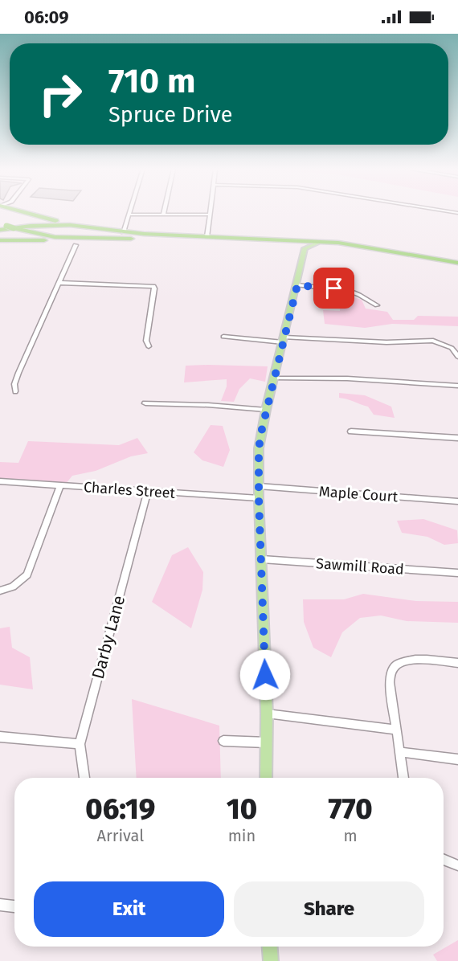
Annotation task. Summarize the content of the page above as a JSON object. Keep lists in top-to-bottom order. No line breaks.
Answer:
{"streets":{"street":["Charles Street","Maple Court","Sawmill Road","Darby Lane"]},"crossings":[["Charles Street","Darby Lane"]],"page":{"status":"06:09","turn":["710 m","Spruce Drive"],"eta":["06:19","Arrival","10","min","770","m"],"buttons":["Exit","Share"]}}
